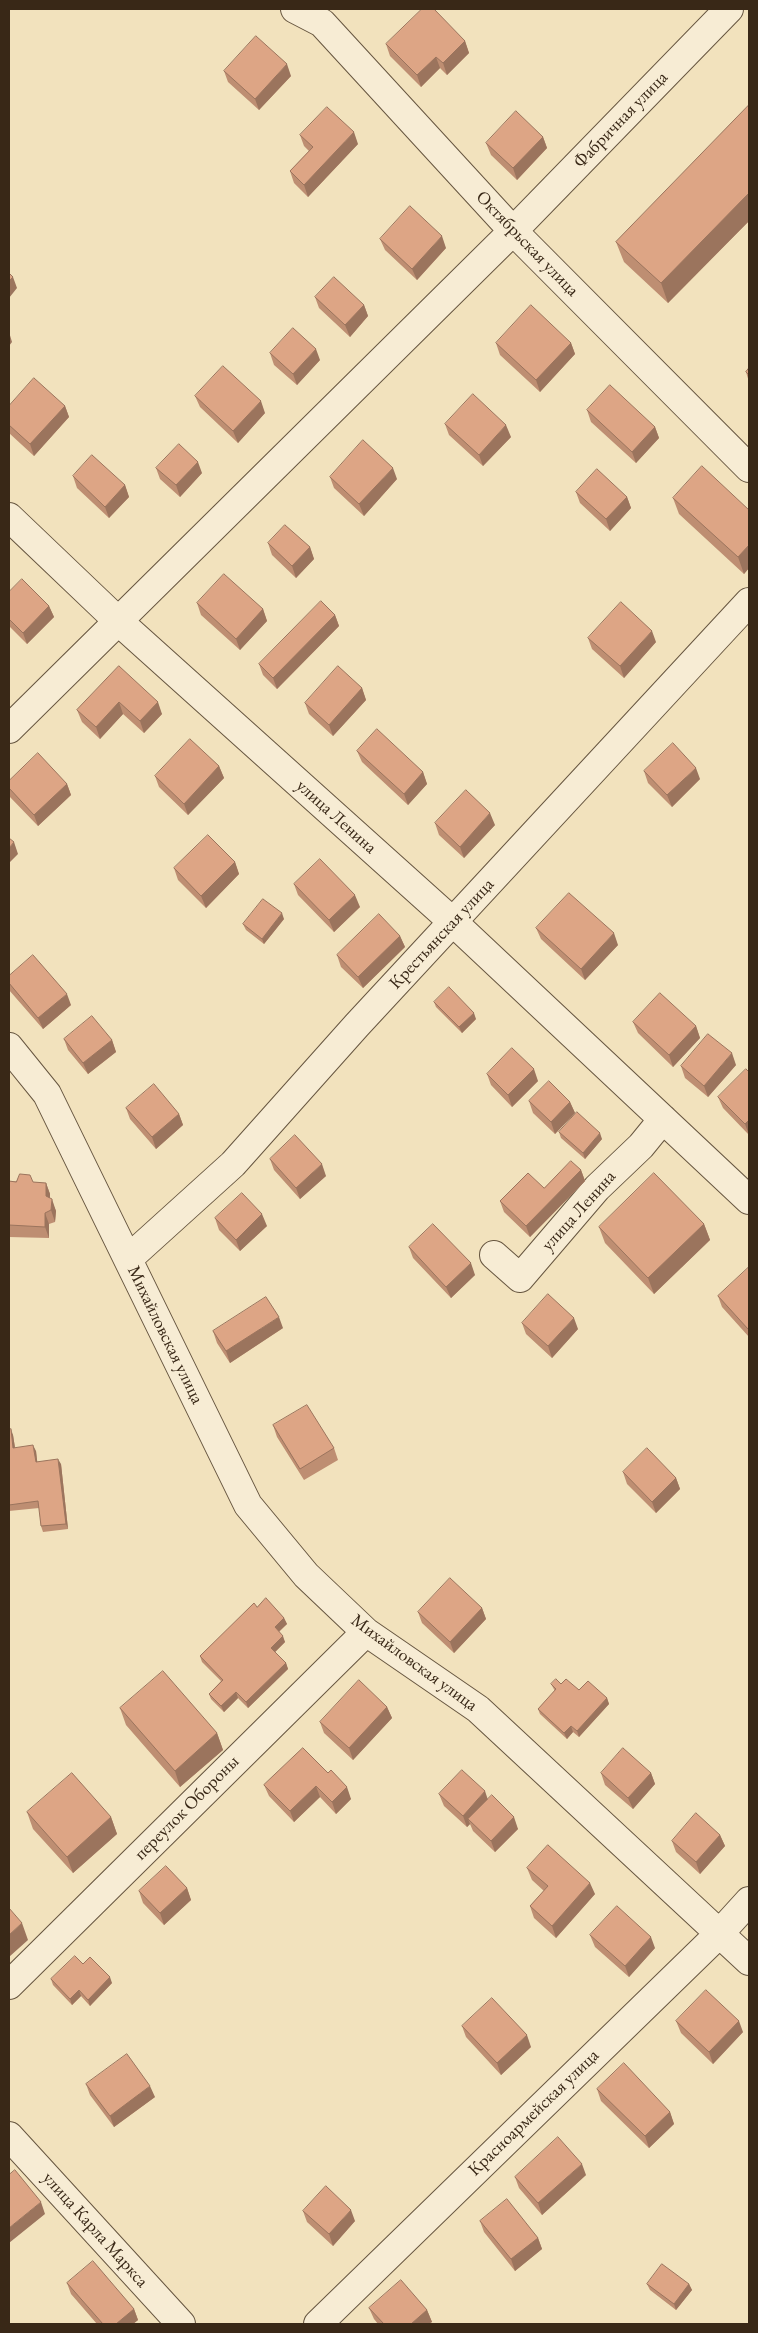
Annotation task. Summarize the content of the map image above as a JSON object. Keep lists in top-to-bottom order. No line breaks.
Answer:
{"streets":{"street":["Фабричная улица","Октябрьская улица","улица Ленина","Крестьянская улица","Михайловская улица","переулок Обороны","Красноармейская улица","улица Карла Маркса"]},"crossings":[["Фабричная улица","Октябрьская улица"],["Фабричная улица","улица Ленина"],["улица Ленина","Крестьянская улица"],["Крестьянская улица","Михайловская улица"],["Михайловская улица","переулок Обороны"],["Михайловская улица","Красноармейская улица"]]}
